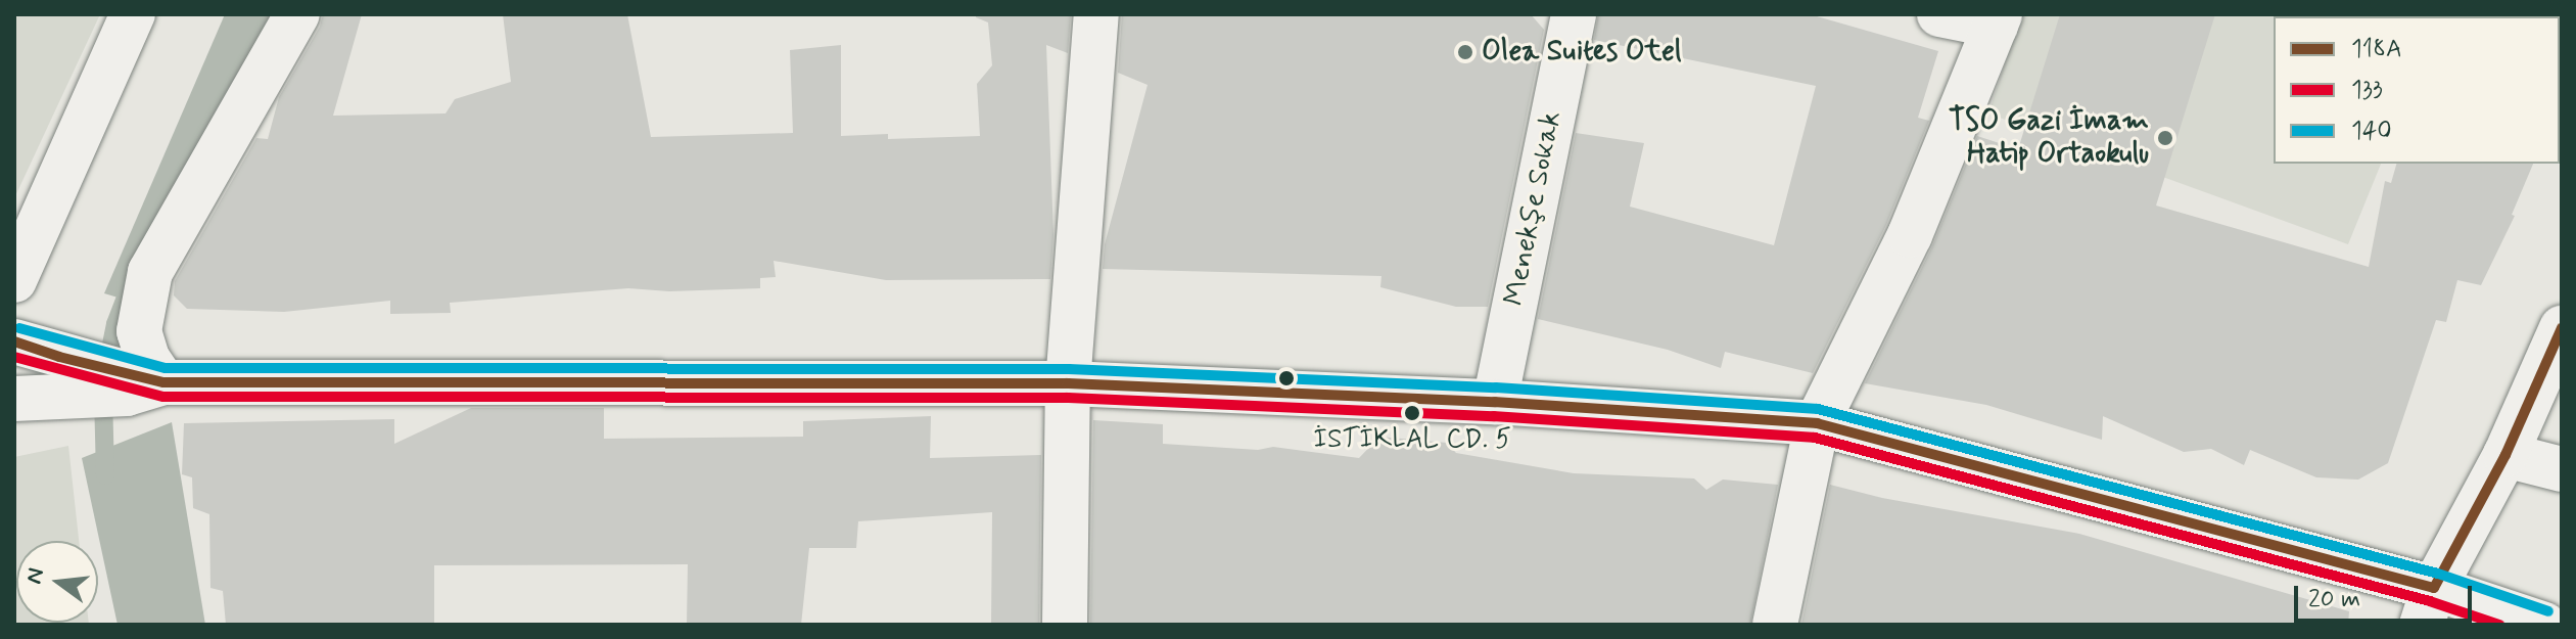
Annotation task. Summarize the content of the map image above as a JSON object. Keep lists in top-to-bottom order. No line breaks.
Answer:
{"streets":{"main road":["Menekşe Sokak"]},"places":["Olea Suites Otel","TSO Gazi İmam Hatip Ortaokulu","İSTİKLAL CD. 5"],"lines":["transit line 118A","transit line 140","transit line 133"],"legend":["118A","133","140"],"scale_bar":"20 m","north":"left"}
